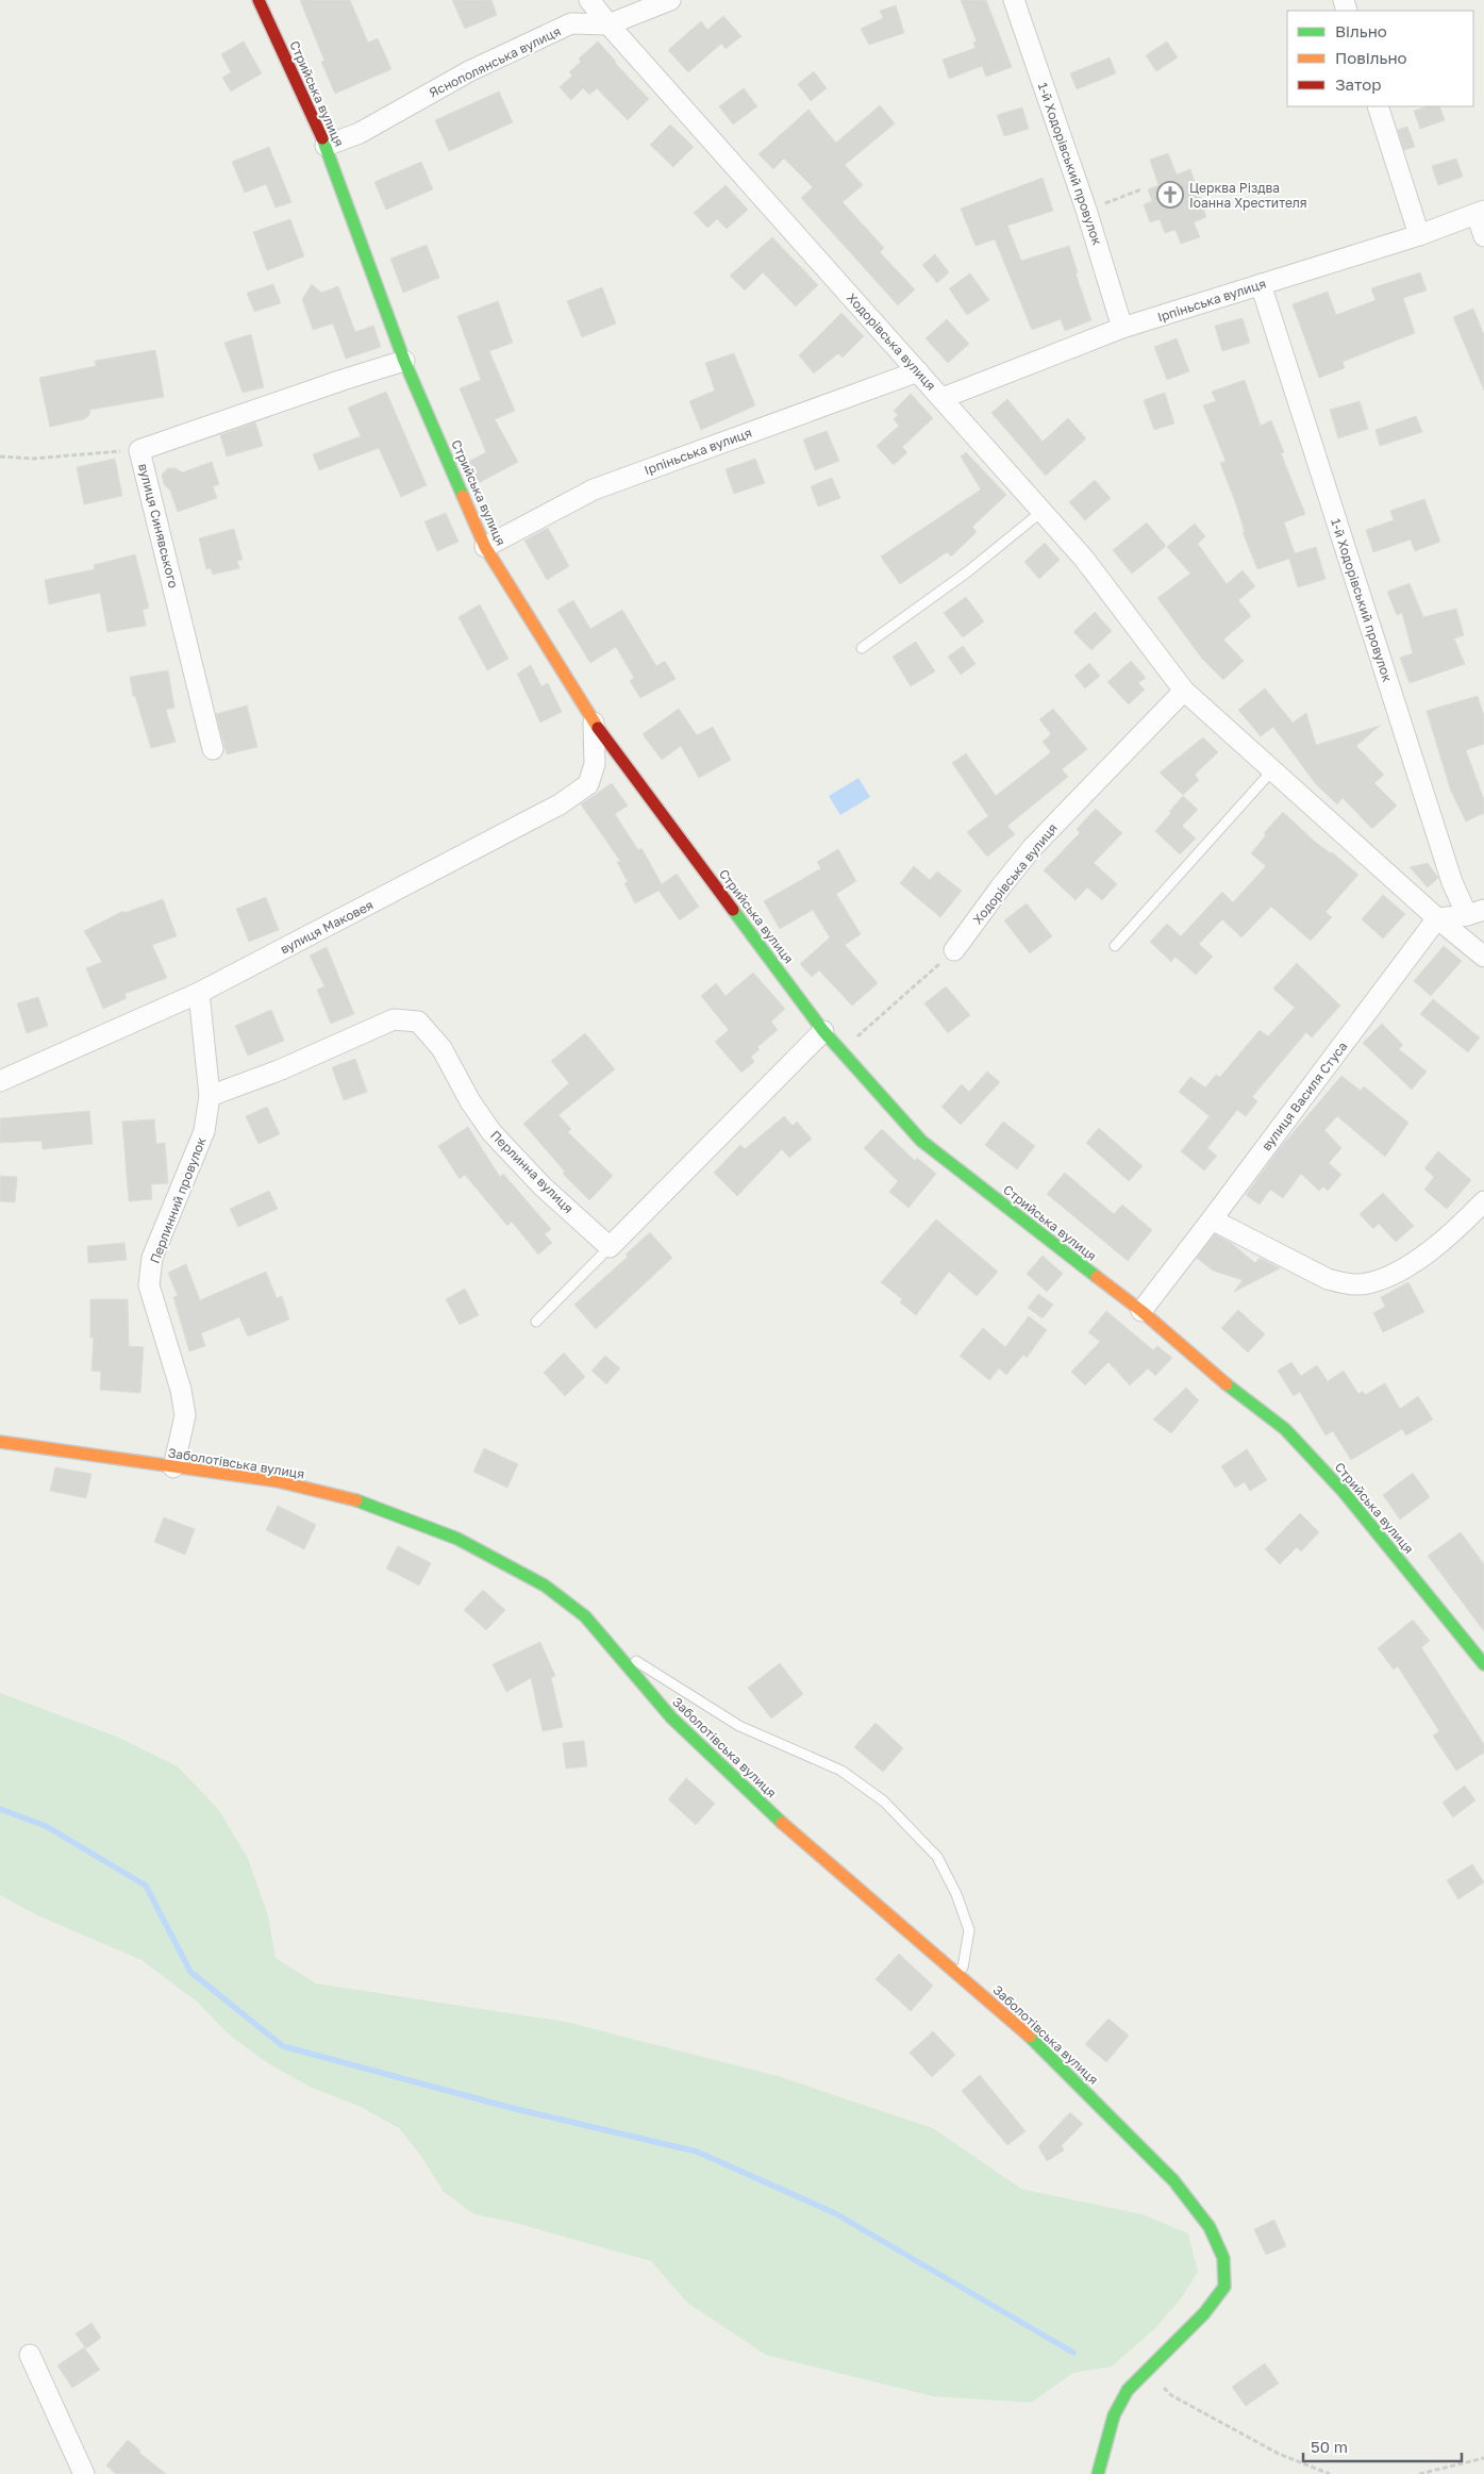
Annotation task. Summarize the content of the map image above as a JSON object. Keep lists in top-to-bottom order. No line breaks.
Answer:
{"streets":{"street":["Яснополянська вулиця","Стрийська вулиця","1-й Ходорівський провулок","Ірпіньська вулиця","Ходорівська вулиця","вулиця Синявського","вулиця Маковея","вулиця Василя Стуса","Перлинна вулиця","Перлинний провулок","Заболотівська вулиця"]},"crossings":[["Яснополянська вулиця","Стрийська вулиця"],["Яснополянська вулиця","Ходорівська вулиця"],["Стрийська вулиця","Ірпіньська вулиця"],["Стрийська вулиця","вулиця Синявського"],["Стрийська вулиця","вулиця Маковея"],["Стрийська вулиця","вулиця Василя Стуса"],["1-й Ходорівський провулок","Ірпіньська вулиця"],["Ірпіньська вулиця","Ходорівська вулиця"],["Ходорівська вулиця","вулиця Василя Стуса"],["вулиця Маковея","Перлинний провулок"],["Перлинна вулиця","Перлинний провулок"],["Перлинний провулок","Заболотівська вулиця"]],"places":{"church":["Церква Різдва Іоанна Хрестителя"]},"legend":["Вільно","Повільно","Затор"],"scale_bar":"50 m"}
